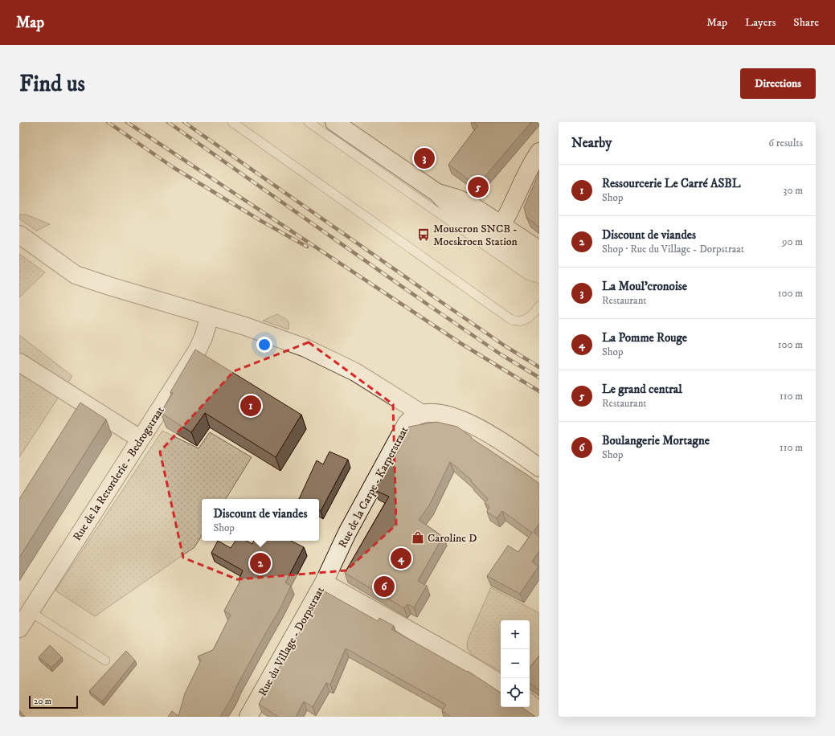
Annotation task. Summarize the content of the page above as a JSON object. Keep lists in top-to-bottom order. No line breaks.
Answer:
{"streets":{"street":["Rue de la Retorderie - Bedrogstraat","Rue de la Carpe - Karperstraat","Rue du Village - Dorpstraat"]},"crossings":[["Rue de la Carpe - Karperstraat","Rue du Village - Dorpstraat"]],"places":{"bus stop":["Mouscron SNCB - Moeskroen Station"],"shop":["Caroline D"]},"scale_bar":"20 m","page":{"header":"Map","nav":["Map","Layers","Share"],"buttons":"Directions","title":"Find us","heading":["Nearby","6 results"],"pins":["3","5","1","4","2","6"],"list":[{"mark":"1","name":"Ressourcerie Le Carré ASBL","note":"Shop","value":"30 m"},{"mark":"2","name":"Discount de viandes","note":"Shop · Rue du Village - Dorpstraat","value":"90 m"},{"mark":"3","name":"La Moul'cronoise","note":"Restaurant","value":"100 m"},{"mark":"4","name":"La Pomme Rouge","note":"Shop","value":"100 m"},{"mark":"5","name":"Le grand central","note":"Restaurant","value":"110 m"},{"mark":"6","name":"Boulangerie Mortagne","note":"Shop","value":"110 m"}],"popup":["Discount de viandes","Shop"],"map_buttons":["+","−"],"scale":"20 m"}}
